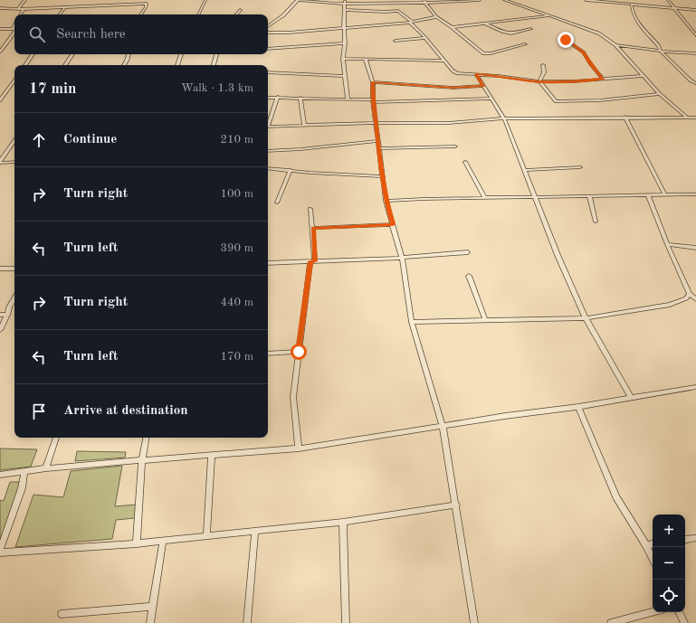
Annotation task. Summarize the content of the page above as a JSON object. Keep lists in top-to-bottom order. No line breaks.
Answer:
{"page":{"search":"Search here","heading":["17 min","Walk · 1.3 km"],"list":[["Continue","210 m"],["Turn right","100 m"],["Turn left","390 m"],["Turn right","440 m"],["Turn left","170 m"],"Arrive at destination"],"map_buttons":["+","−"]}}
